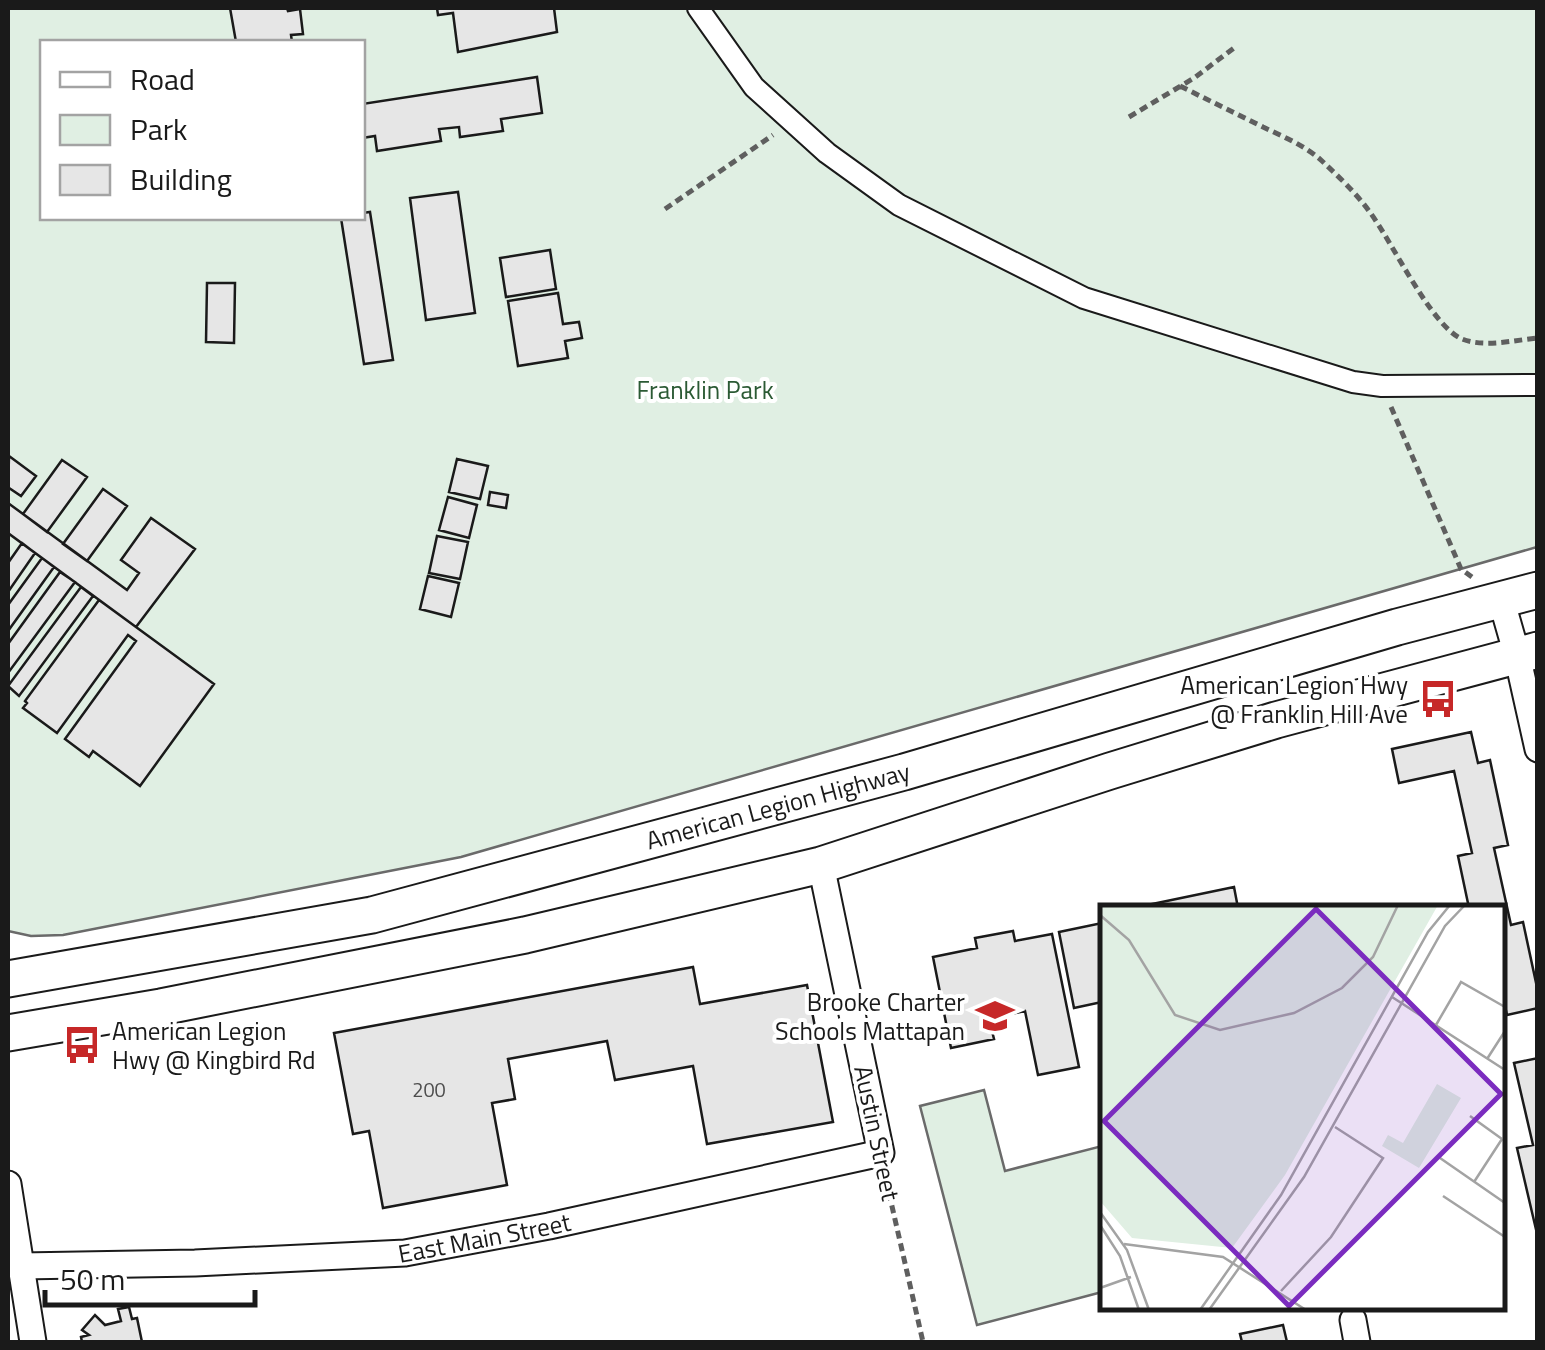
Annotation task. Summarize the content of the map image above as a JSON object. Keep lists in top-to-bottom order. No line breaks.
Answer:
{"streets":{"main road":["American Legion Highway"],"street":["Austin Street","East Main Street"]},"crossings":[["Austin Street","East Main Street"]],"parks":["Franklin Park"],"places":{"bus stop":["American Legion Hwy @ Franklin Hill Ave","American Legion Hwy @ Kingbird Rd"],"school or university":["Brooke Charter Schools Mattapan"]},"house_numbers":["200"],"legend":["Road","Park","Building"],"scale_bar":"50 m"}
